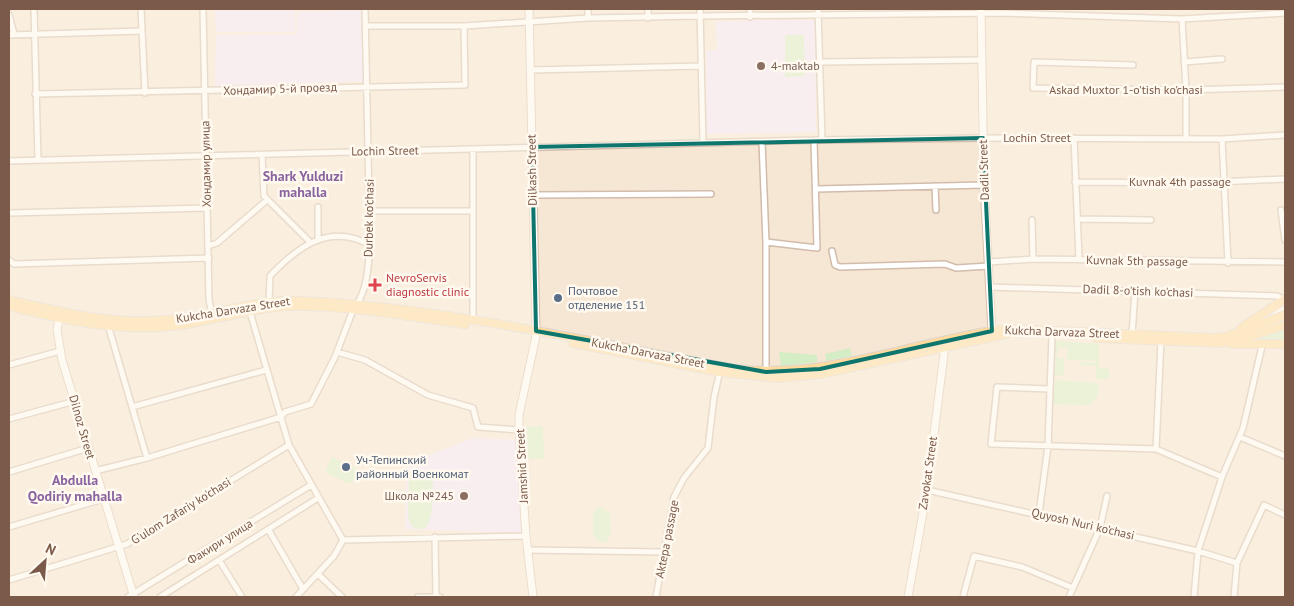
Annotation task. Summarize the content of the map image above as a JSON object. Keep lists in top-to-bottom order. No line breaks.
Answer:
{"streets":{"main road":["Kukcha Darvaza Street"],"street":["Хондамир 5-й проезд","Askad Muxtor 1-o'tish ko'chasi","Lochin Street","Хондамир улица","Dilkash Street","Dadil Street","Kuvnak 4th passage","Durbek ko'chasi","Kuvnak 5th passage","Dadil 8-o'tish ko'chasi","Dilnoz Street","Jamshid Street","Zavokat Street","G'ulom Zafariy ko'chasi","Quyosh Nuri ko'chasi","Aktepa passage","Факири улица"]},"crossings":[["Хондамир 5-й проезд","Хондамир улица"],["Хондамир 5-й проезд","Durbek ko'chasi"],["Lochin Street","Хондамир улица"],["Lochin Street","Dilkash Street"],["Lochin Street","Dadil Street"],["Lochin Street","Durbek ko'chasi"],["Хондамир улица","Kukcha Darvaza Street"],["Dilkash Street","Kukcha Darvaza Street"],["Dilkash Street","Jamshid Street"],["Dadil Street","Kuvnak 5th passage"],["Dadil Street","Dadil 8-o'tish ko'chasi"],["Dadil Street","Kukcha Darvaza Street"],["Durbek ko'chasi","Kukcha Darvaza Street"],["Durbek ko'chasi","Dilnoz Street"],["Kukcha Darvaza Street","Dilnoz Street"],["Kukcha Darvaza Street","Jamshid Street"],["Kukcha Darvaza Street","Zavokat Street"],["Kukcha Darvaza Street","Aktepa passage"],["Dilnoz Street","G'ulom Zafariy ko'chasi"],["Dilnoz Street","Факири улица"],["Zavokat Street","Quyosh Nuri ko'chasi"]],"districts":["Shark Yulduzi mahalla","Abdulla Qodiriy mahalla"],"places":{"other":["4-maktab","Почтовое отделение 151","Уч-Тепинский районный Военкомат","Школа №245"],"health":["NevroServis diagnostic clinic"]},"north":"top right"}
